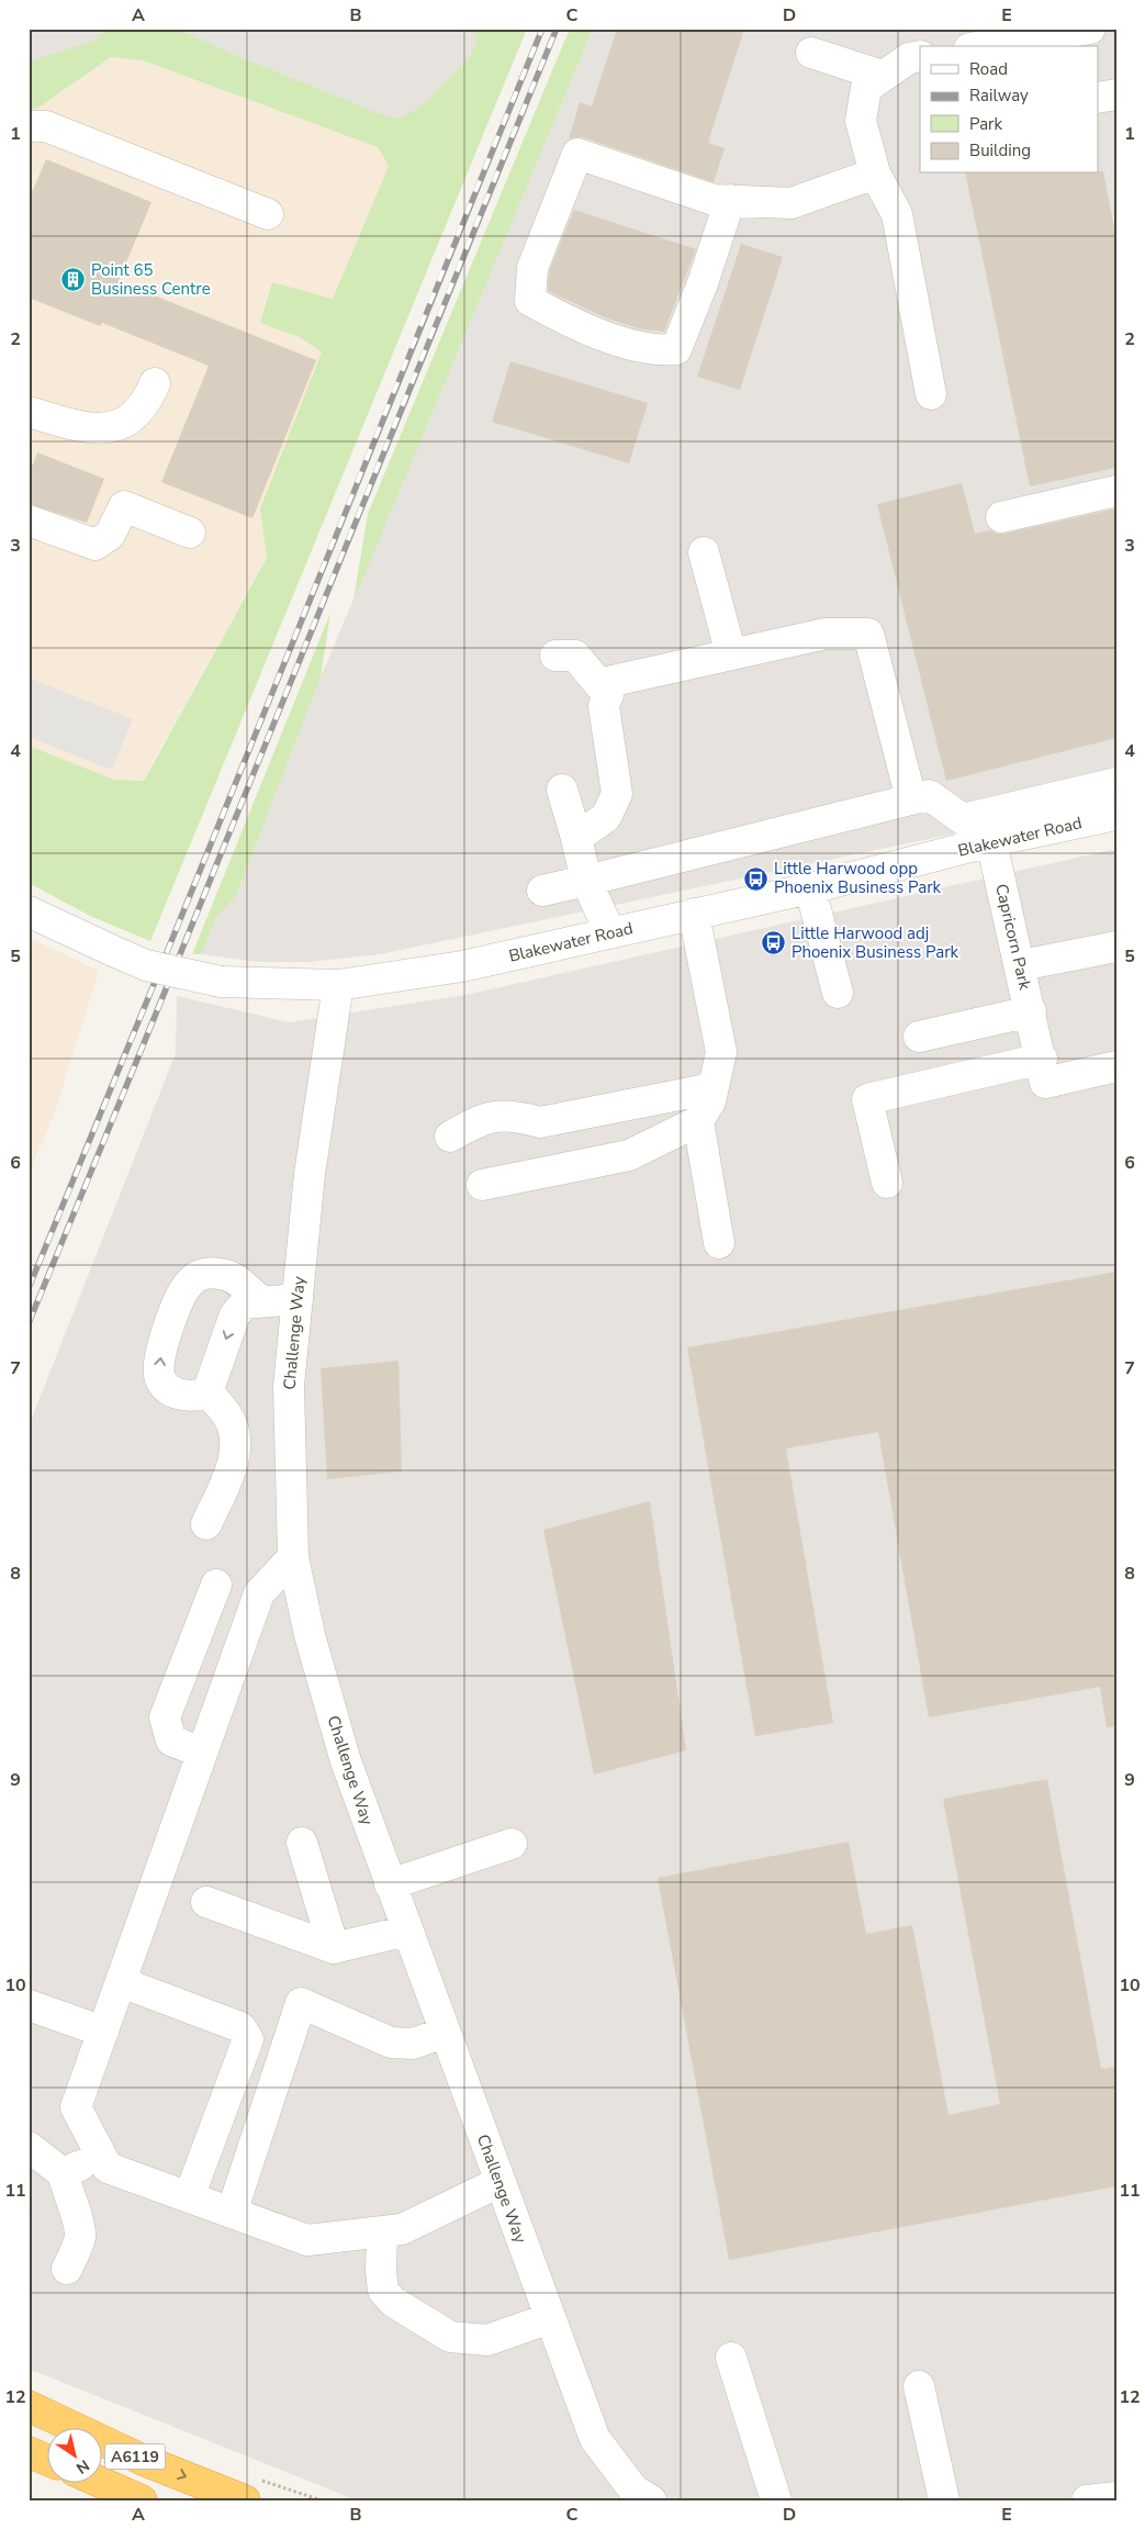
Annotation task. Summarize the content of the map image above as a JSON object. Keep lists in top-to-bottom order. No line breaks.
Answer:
{"streets":{"highway":["A6119"],"street":["Blakewater Road","Capricorn Park","Challenge Way"]},"crossings":[["Blakewater Road","Capricorn Park"],["Blakewater Road","Challenge Way"]],"places":{"building":["Point 65 Business Centre"],"bus stop":["Little Harwood opp Phoenix Business Park","Little Harwood adj Phoenix Business Park"]},"legend":["Road","Railway","Park","Building"],"north":"bottom right","grid":{"columns":["A","B","C","D","E"],"rows":["1","2","3","4","5","6","7","8","9","10","11","12"]}}
